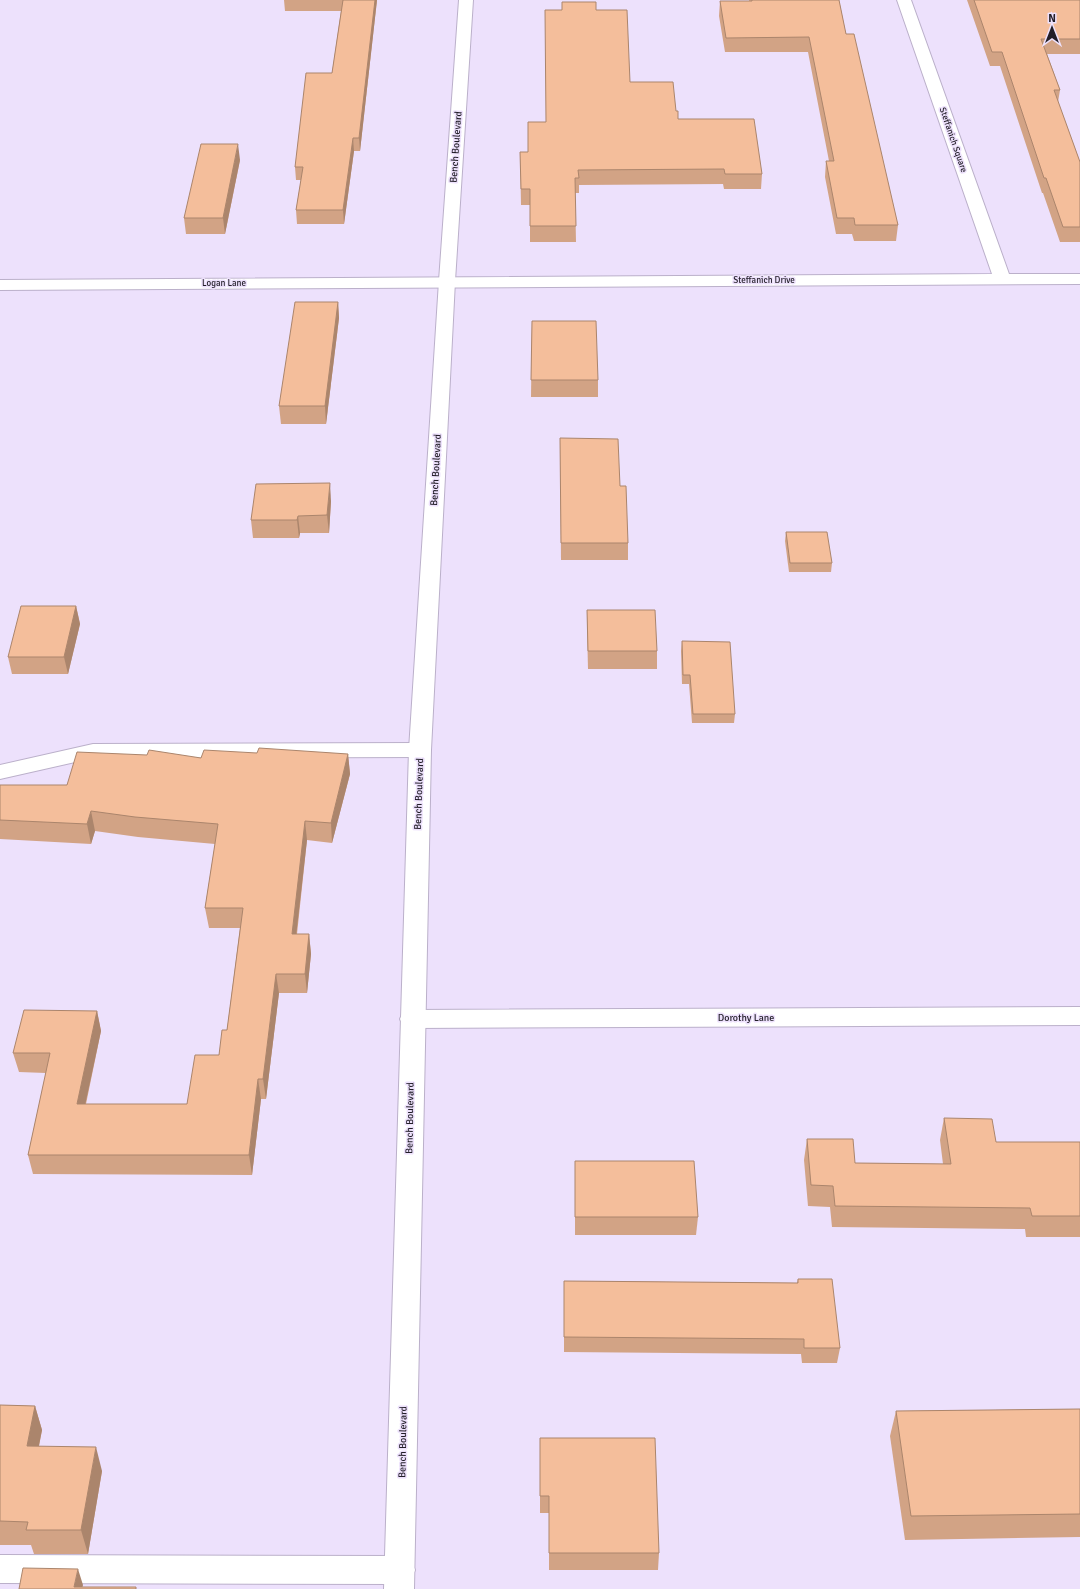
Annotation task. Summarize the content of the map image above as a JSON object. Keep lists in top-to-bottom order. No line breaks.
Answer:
{"streets":{"street":["Steffanich Square","Bench Boulevard","Steffanich Drive","Logan Lane","Dorothy Lane"]},"crossings":[["Steffanich Square","Steffanich Drive"],["Bench Boulevard","Steffanich Drive"],["Bench Boulevard","Logan Lane"],["Bench Boulevard","Dorothy Lane"],["Steffanich Drive","Logan Lane"]],"north":"top"}
